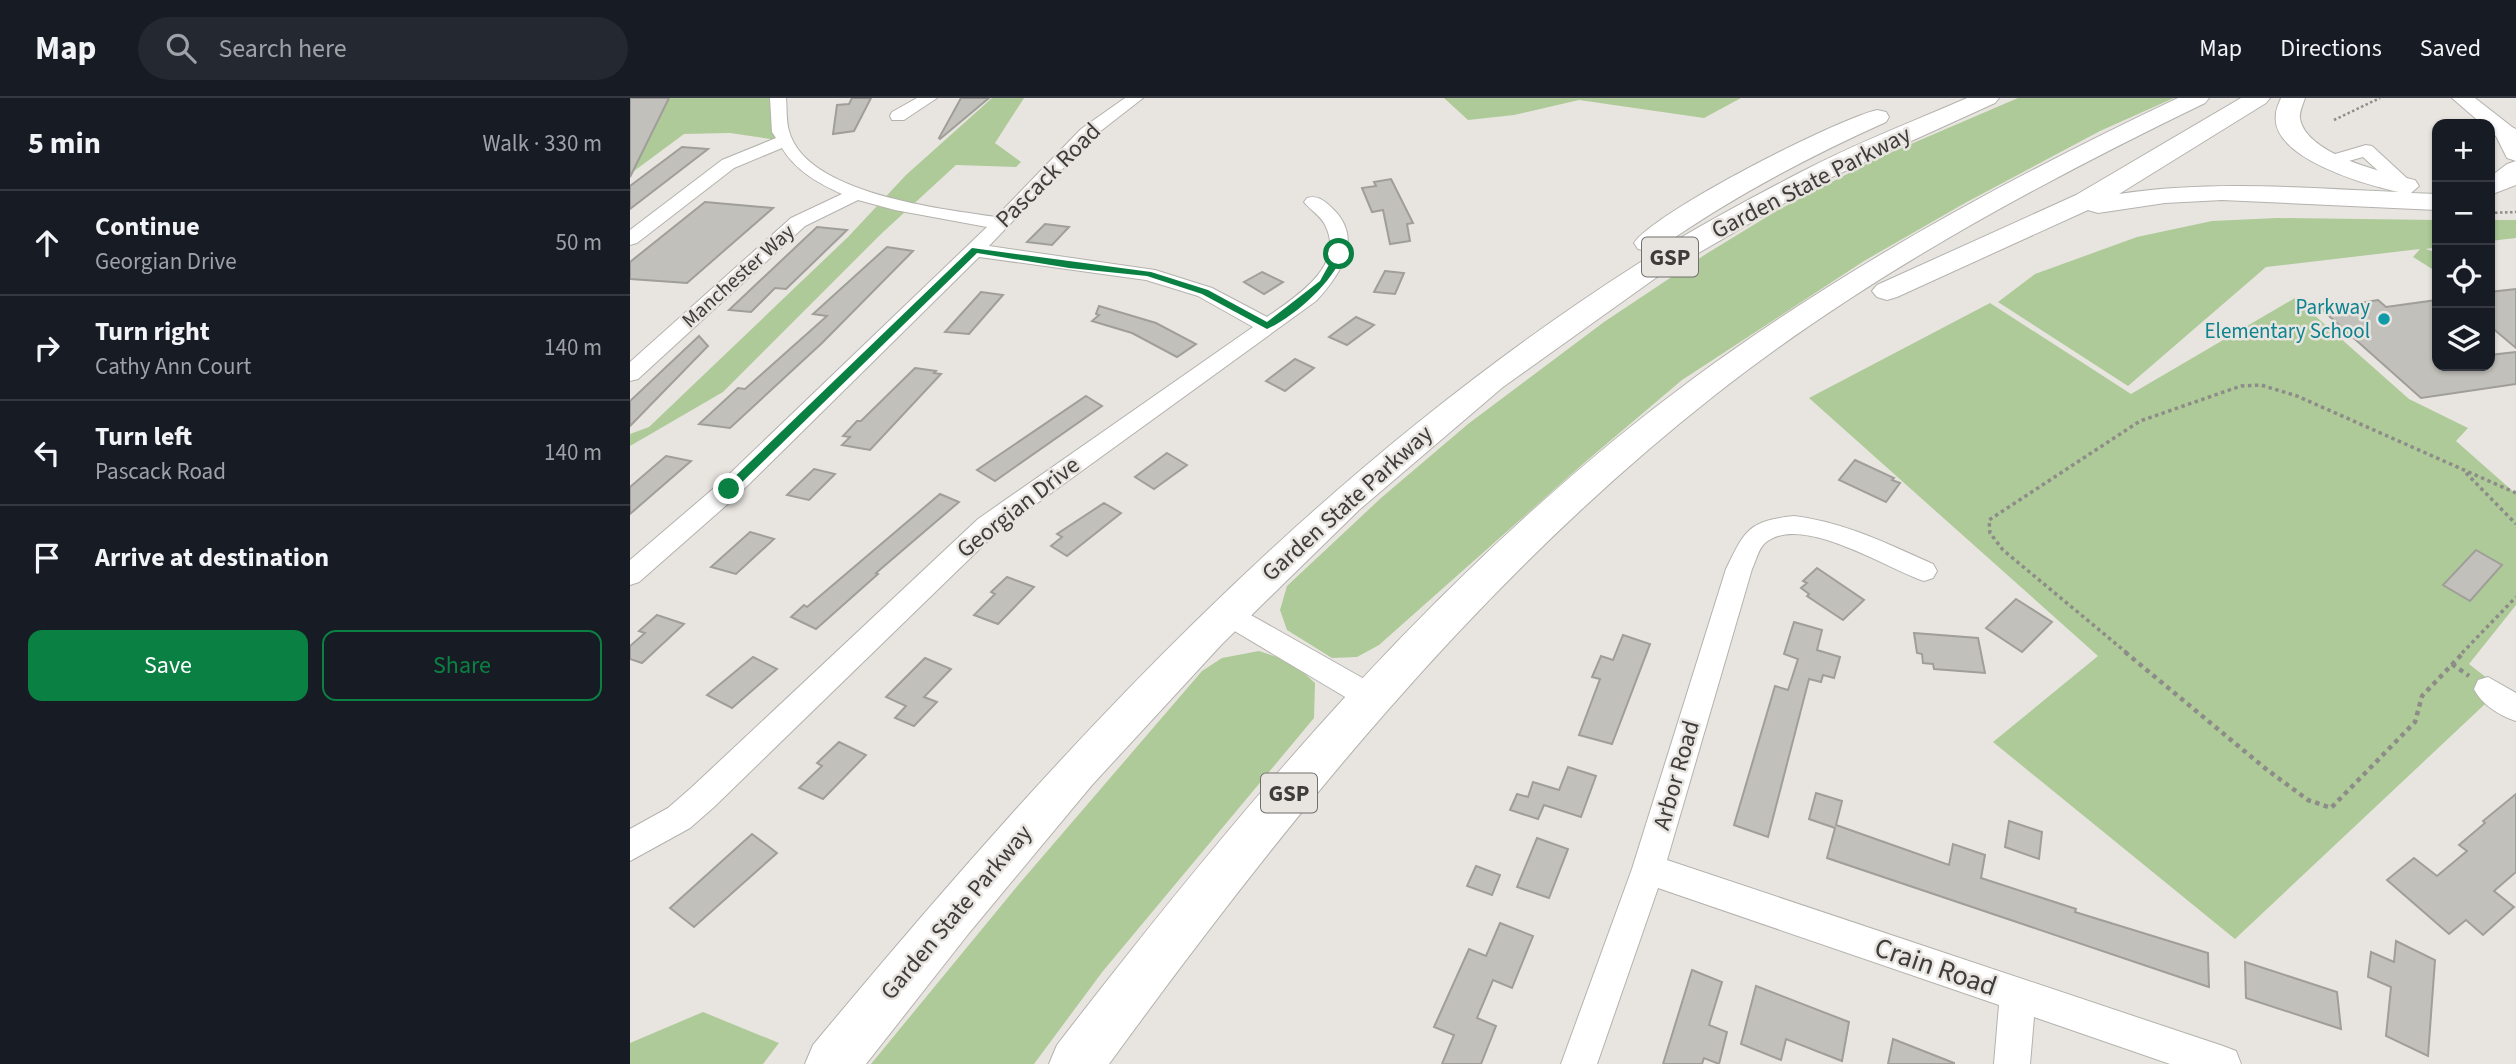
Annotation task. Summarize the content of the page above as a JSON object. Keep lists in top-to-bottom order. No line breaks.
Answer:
{"streets":{"highway":["Garden State Parkway","GSP"],"street":["Pascack Road","Manchester Way","Georgian Drive","Arbor Road","Crain Road"]},"crossings":[["Arbor Road","Crain Road"]],"places":["Parkway Elementary School"],"page":{"header":"Map","search":"Search here","nav":["Map","Directions","Saved"],"heading":["5 min","Walk · 330 m"],"map_buttons":["+","−"],"list":[["Continue","Georgian Drive","50 m"],["Turn right","Cathy Ann Court","140 m"],["Turn left","Pascack Road","140 m"],"Arrive at destination"],"buttons":["Save","Share"]}}
